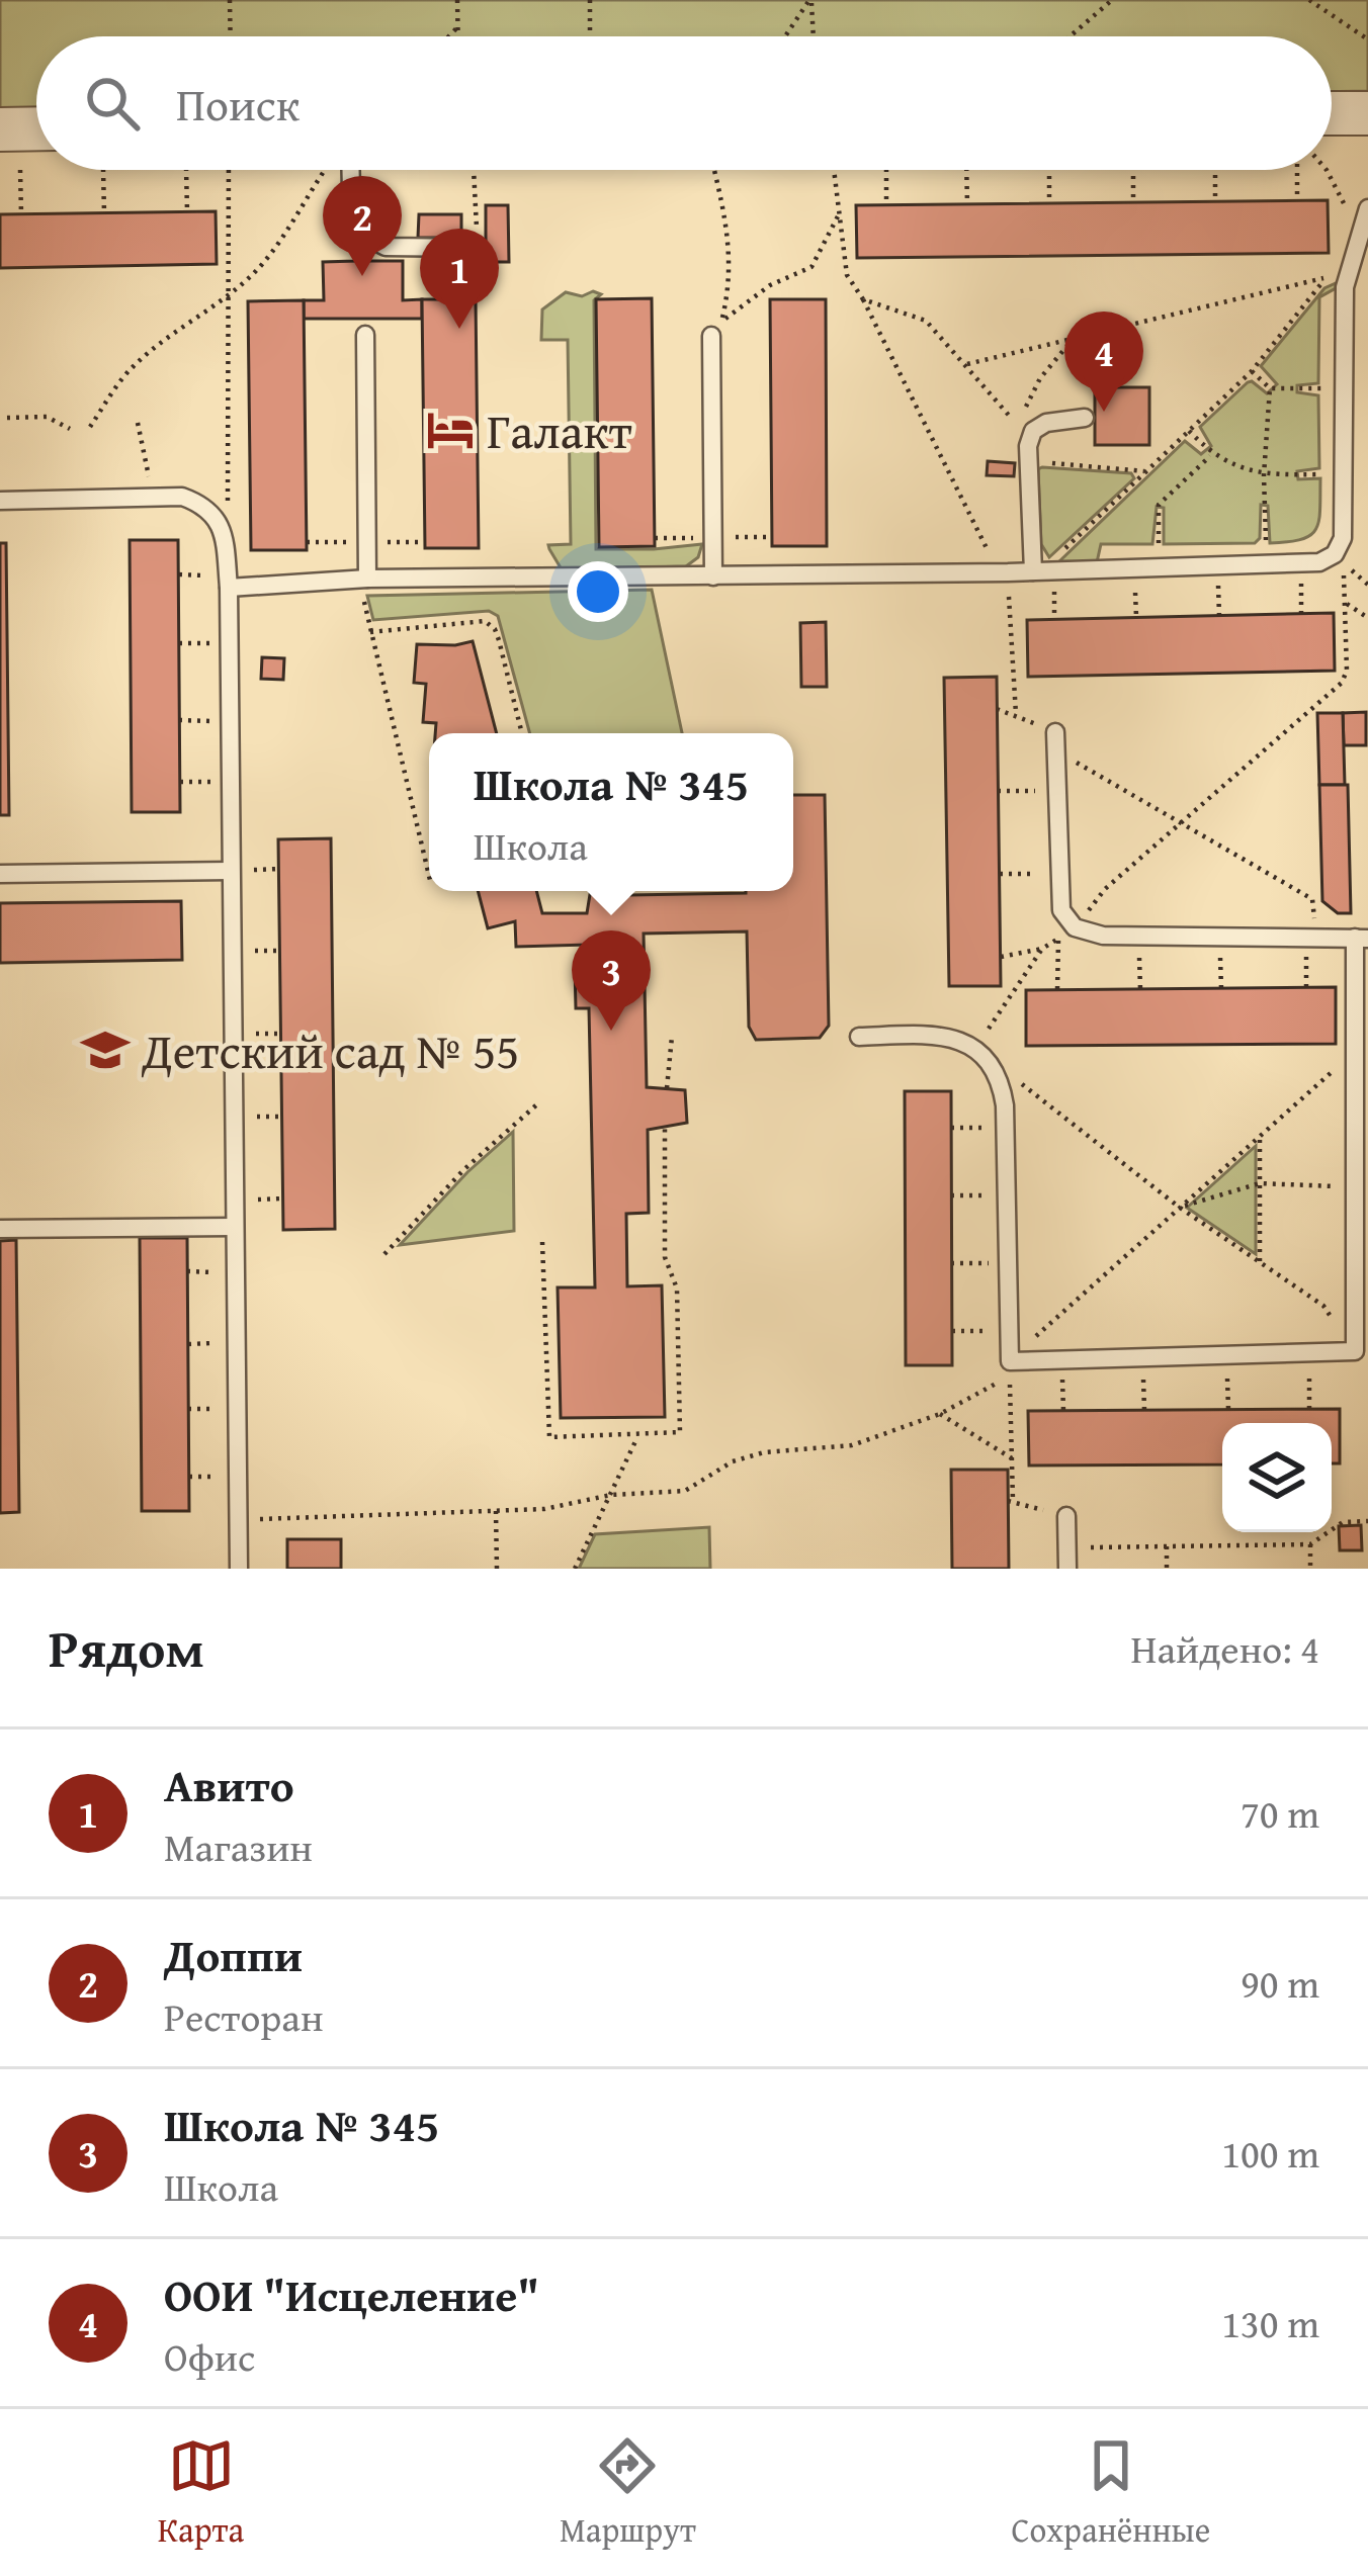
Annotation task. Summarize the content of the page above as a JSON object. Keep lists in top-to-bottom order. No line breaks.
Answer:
{"places":{"hotel":["Галакт"],"school or university":["Детский сад № 55"]},"page":{"search":"Поиск","pins":["2","1","4","3"],"popup":["Школа № 345","Школа"],"heading":["Рядом","Найдено: 4"],"list":[{"mark":"1","name":"Авито","note":"Магазин","value":"70 m"},{"mark":"2","name":"Доппи","note":"Ресторан","value":"90 m"},{"mark":"3","name":"Школа № 345","note":"Школа","value":"100 m"},{"mark":"4","name":"ООИ \"Исцеление\"","note":"Офис","value":"130 m"}],"nav":["Карта","Маршрут","Сохранённые"]}}
